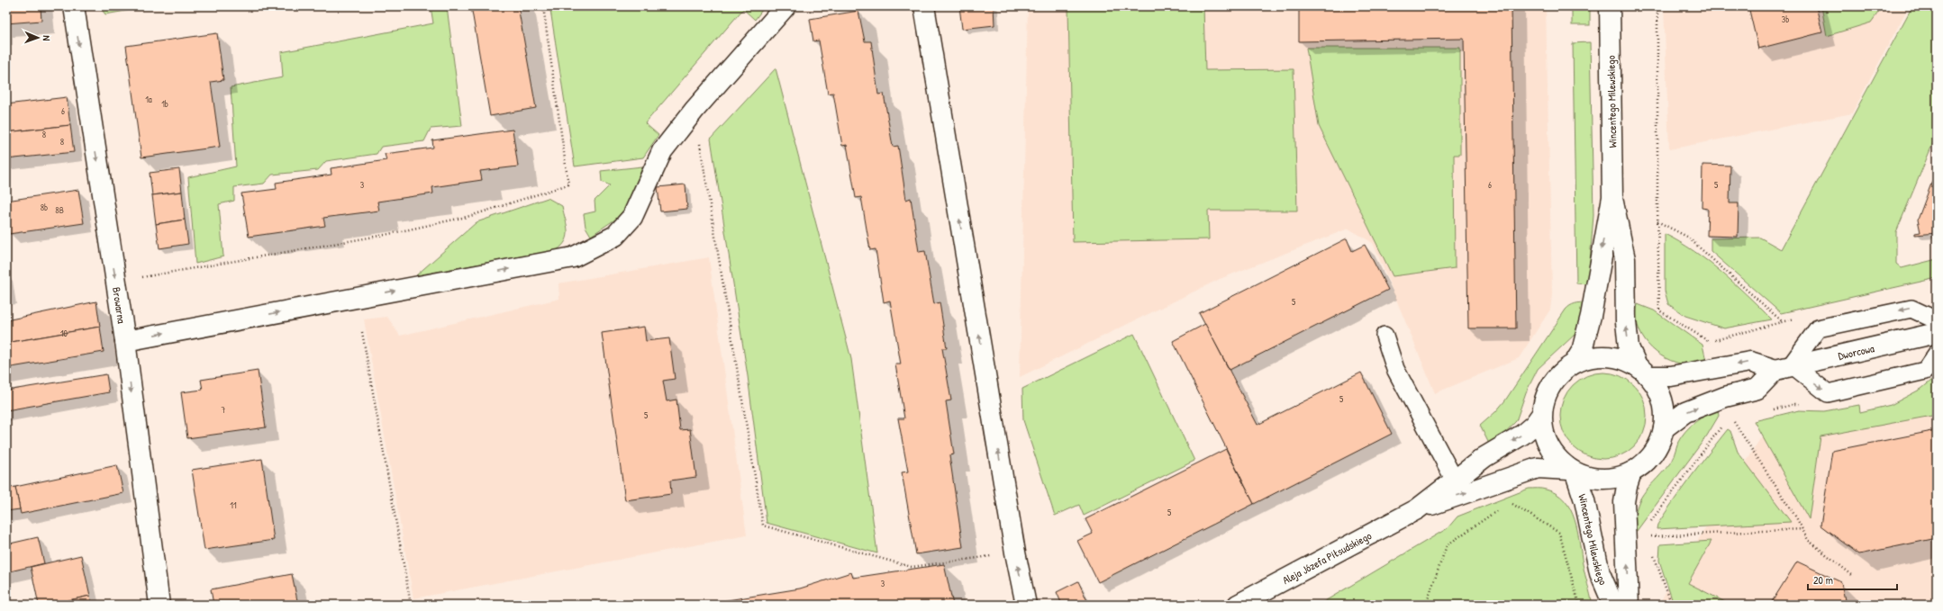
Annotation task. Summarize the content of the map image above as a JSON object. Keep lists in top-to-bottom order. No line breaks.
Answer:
{"streets":{"street":["Wincentego Milewskiego","Browarna","Dworcowa","Aleja Józefa Piłsudskiego"]},"crossings":[["Wincentego Milewskiego","Dworcowa"],["Wincentego Milewskiego","Aleja Józefa Piłsudskiego"],["Dworcowa","Aleja Józefa Piłsudskiego"]],"one_way":["Browarna","Dworcowa"],"house_numbers":["3b","1a","1b","6","8","8","3","6","5","8b","8B","5","10","5","7","5","11","5","3"],"scale_bar":"20 m","north":"right"}
